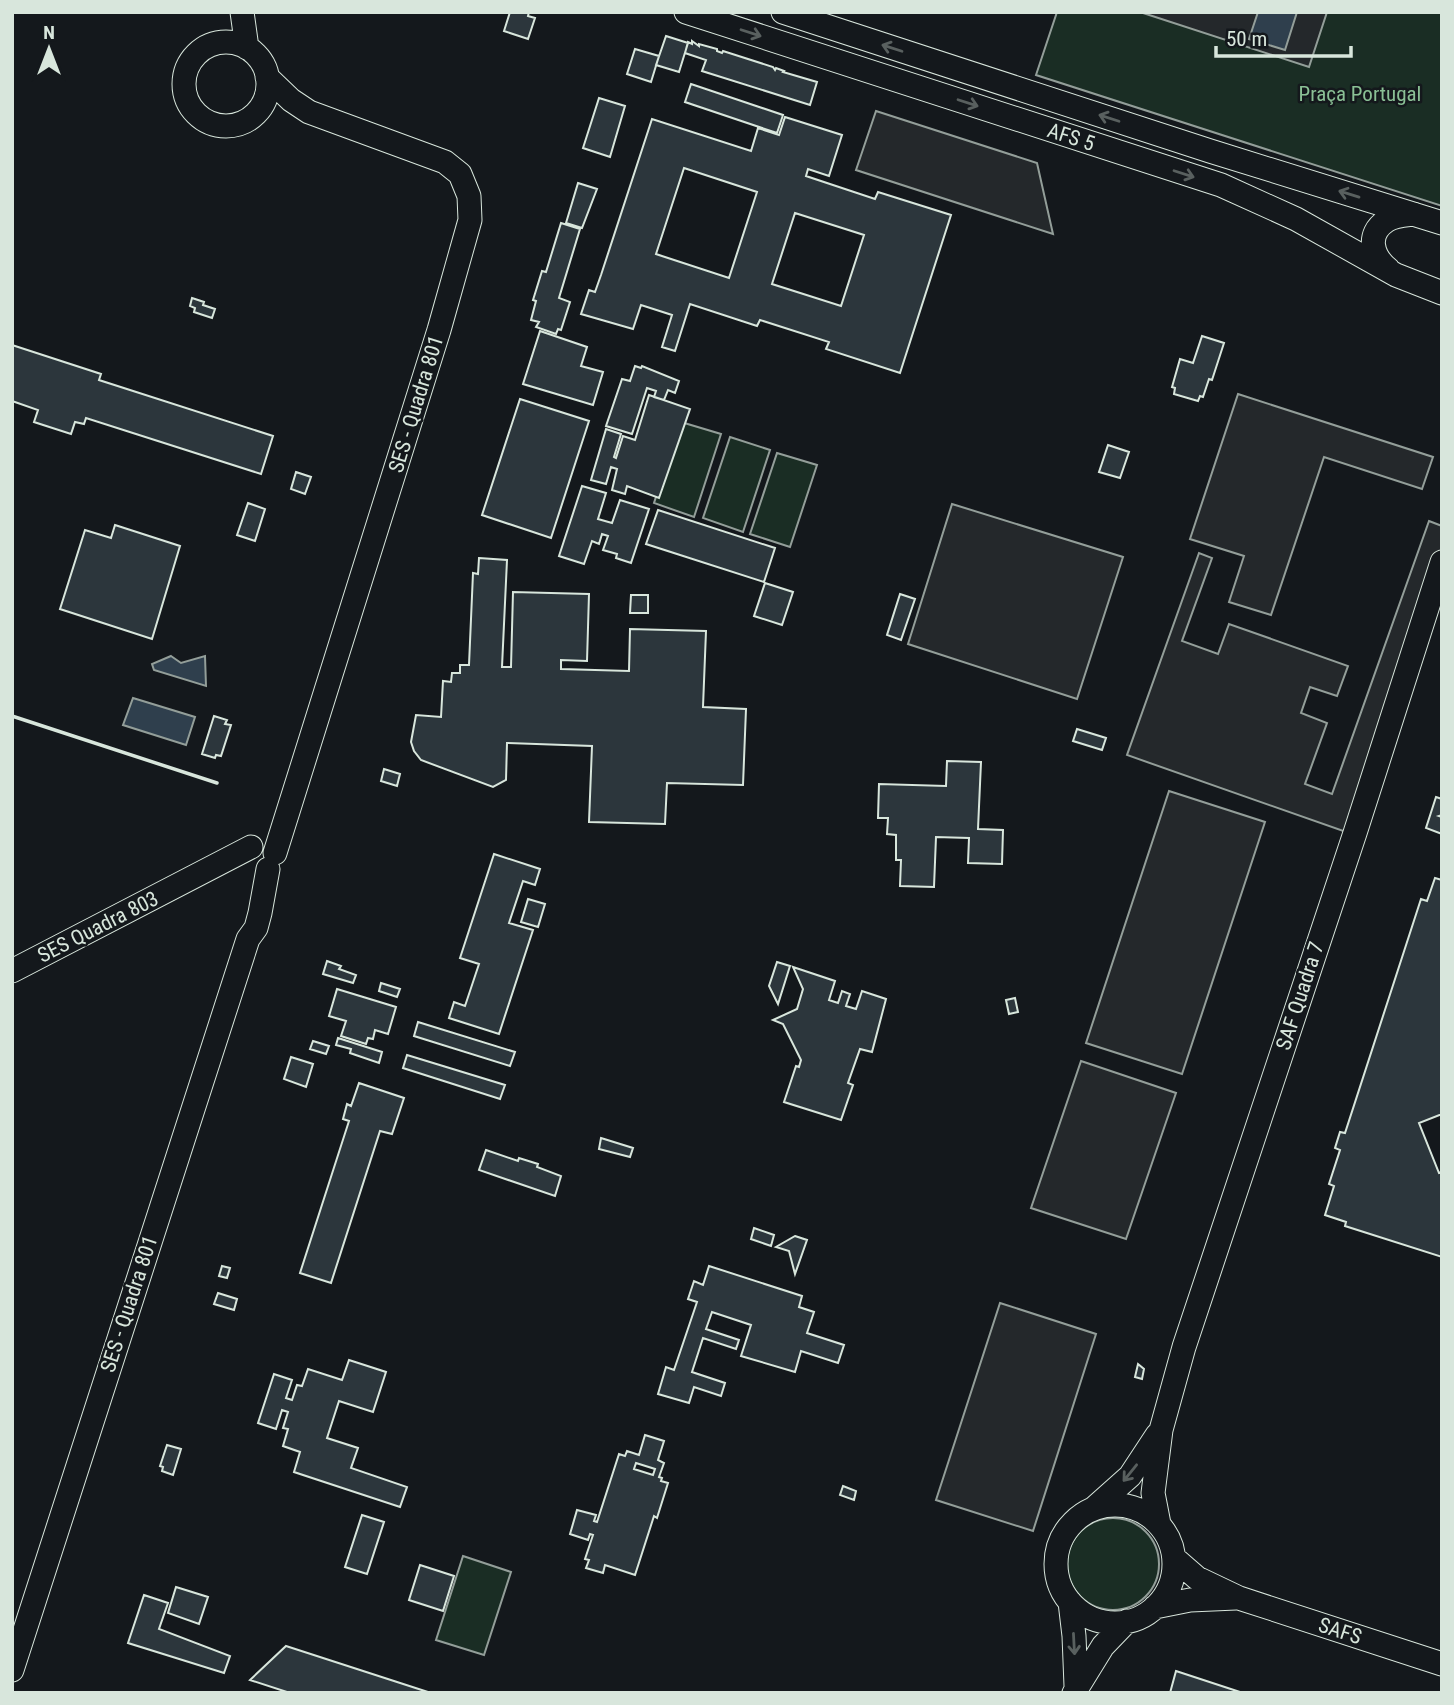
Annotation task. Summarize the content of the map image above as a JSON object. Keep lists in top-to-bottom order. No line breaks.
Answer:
{"streets":{"street":["AFS 5","SES - Quadra 801","SES Quadra 803","SAF Quadra 7","SAFS"]},"crossings":[["SES - Quadra 801","SES Quadra 803"],["SAF Quadra 7","SAFS"]],"parks":["Praça Portugal"],"scale_bar":"50 m","north":"top"}
